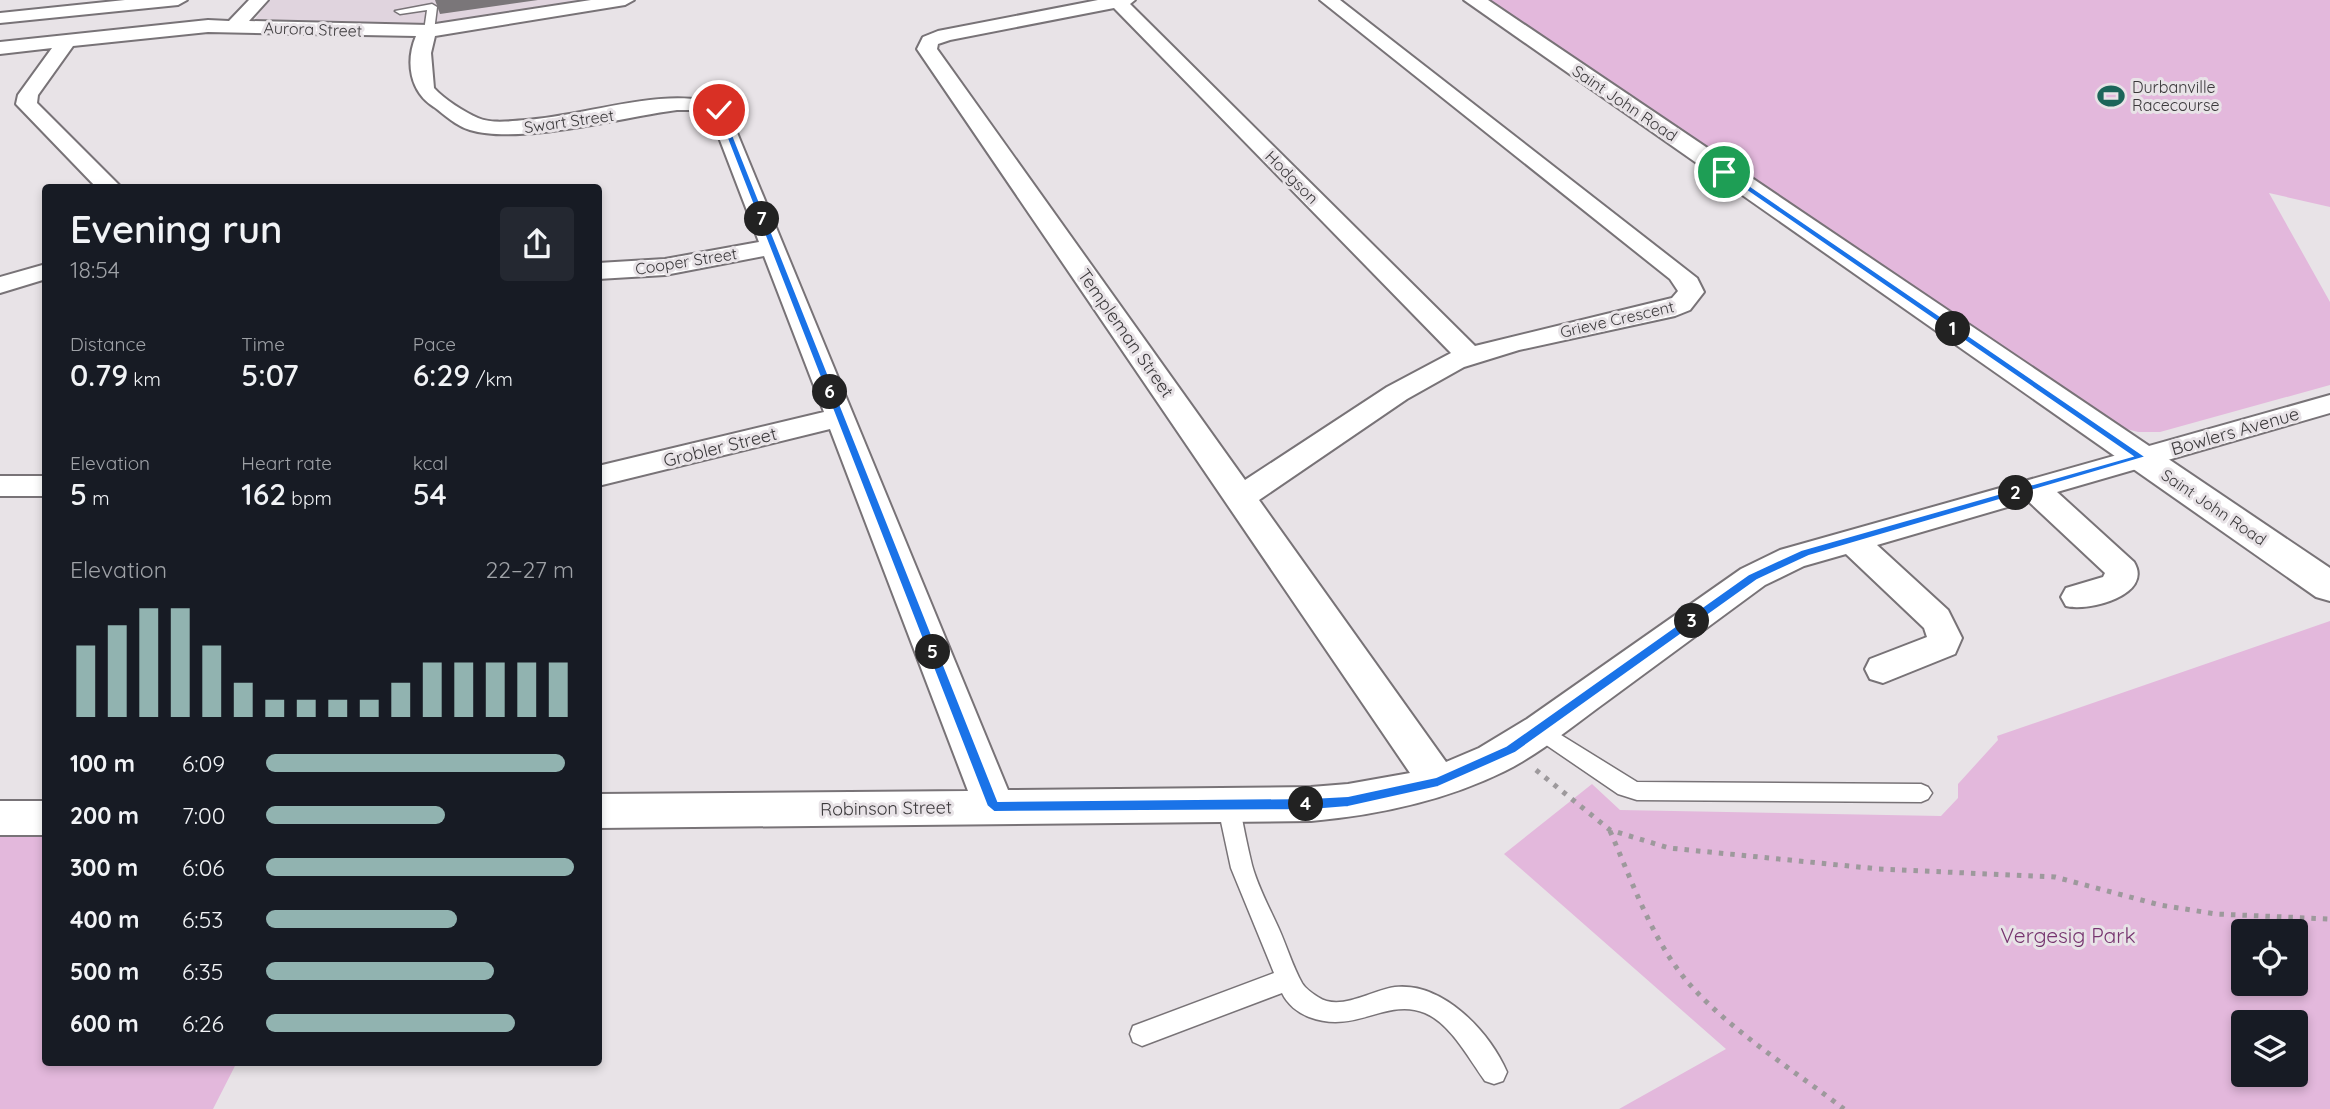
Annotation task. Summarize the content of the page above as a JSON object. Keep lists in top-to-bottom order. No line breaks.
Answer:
{"streets":{"main road":["Saint John Road"],"street":["Aurora Street","Swart Street","Hodgson","Cooper Street","Grieve Crescent","Templeman Street","Bowlers Avenue","Grobler Street","Robinson Street"]},"crossings":[["Aurora Street","Swart Street"],["Saint John Road","Bowlers Avenue"],["Saint John Road","Robinson Street"],["Swart Street","Cooper Street"],["Hodgson","Grieve Crescent"],["Hodgson","Templeman Street"],["Grieve Crescent","Templeman Street"],["Templeman Street","Robinson Street"],["Bowlers Avenue","Robinson Street"]],"parks":["Vergesig Park"],"places":{"sports":["Durbanville Racecourse"]},"page":{"heading":["Evening run","18:54"],"pins":["7","1","6","2","3","5","4"],"stats":[["Distance","0.79 km"],["Time","5:07"],["Pace","6:29 /km"],["Elevation","5 m"],["Heart rate","162 bpm"],["kcal","54"]],"chart":["Elevation","22–27 m"],"list":[{"name":"100 m","note":"6:09"},{"name":"200 m","note":"7:00"},{"name":"300 m","note":"6:06"},{"name":"400 m","note":"6:53"},{"name":"500 m","note":"6:35"},{"name":"600 m","note":"6:26"}]}}
